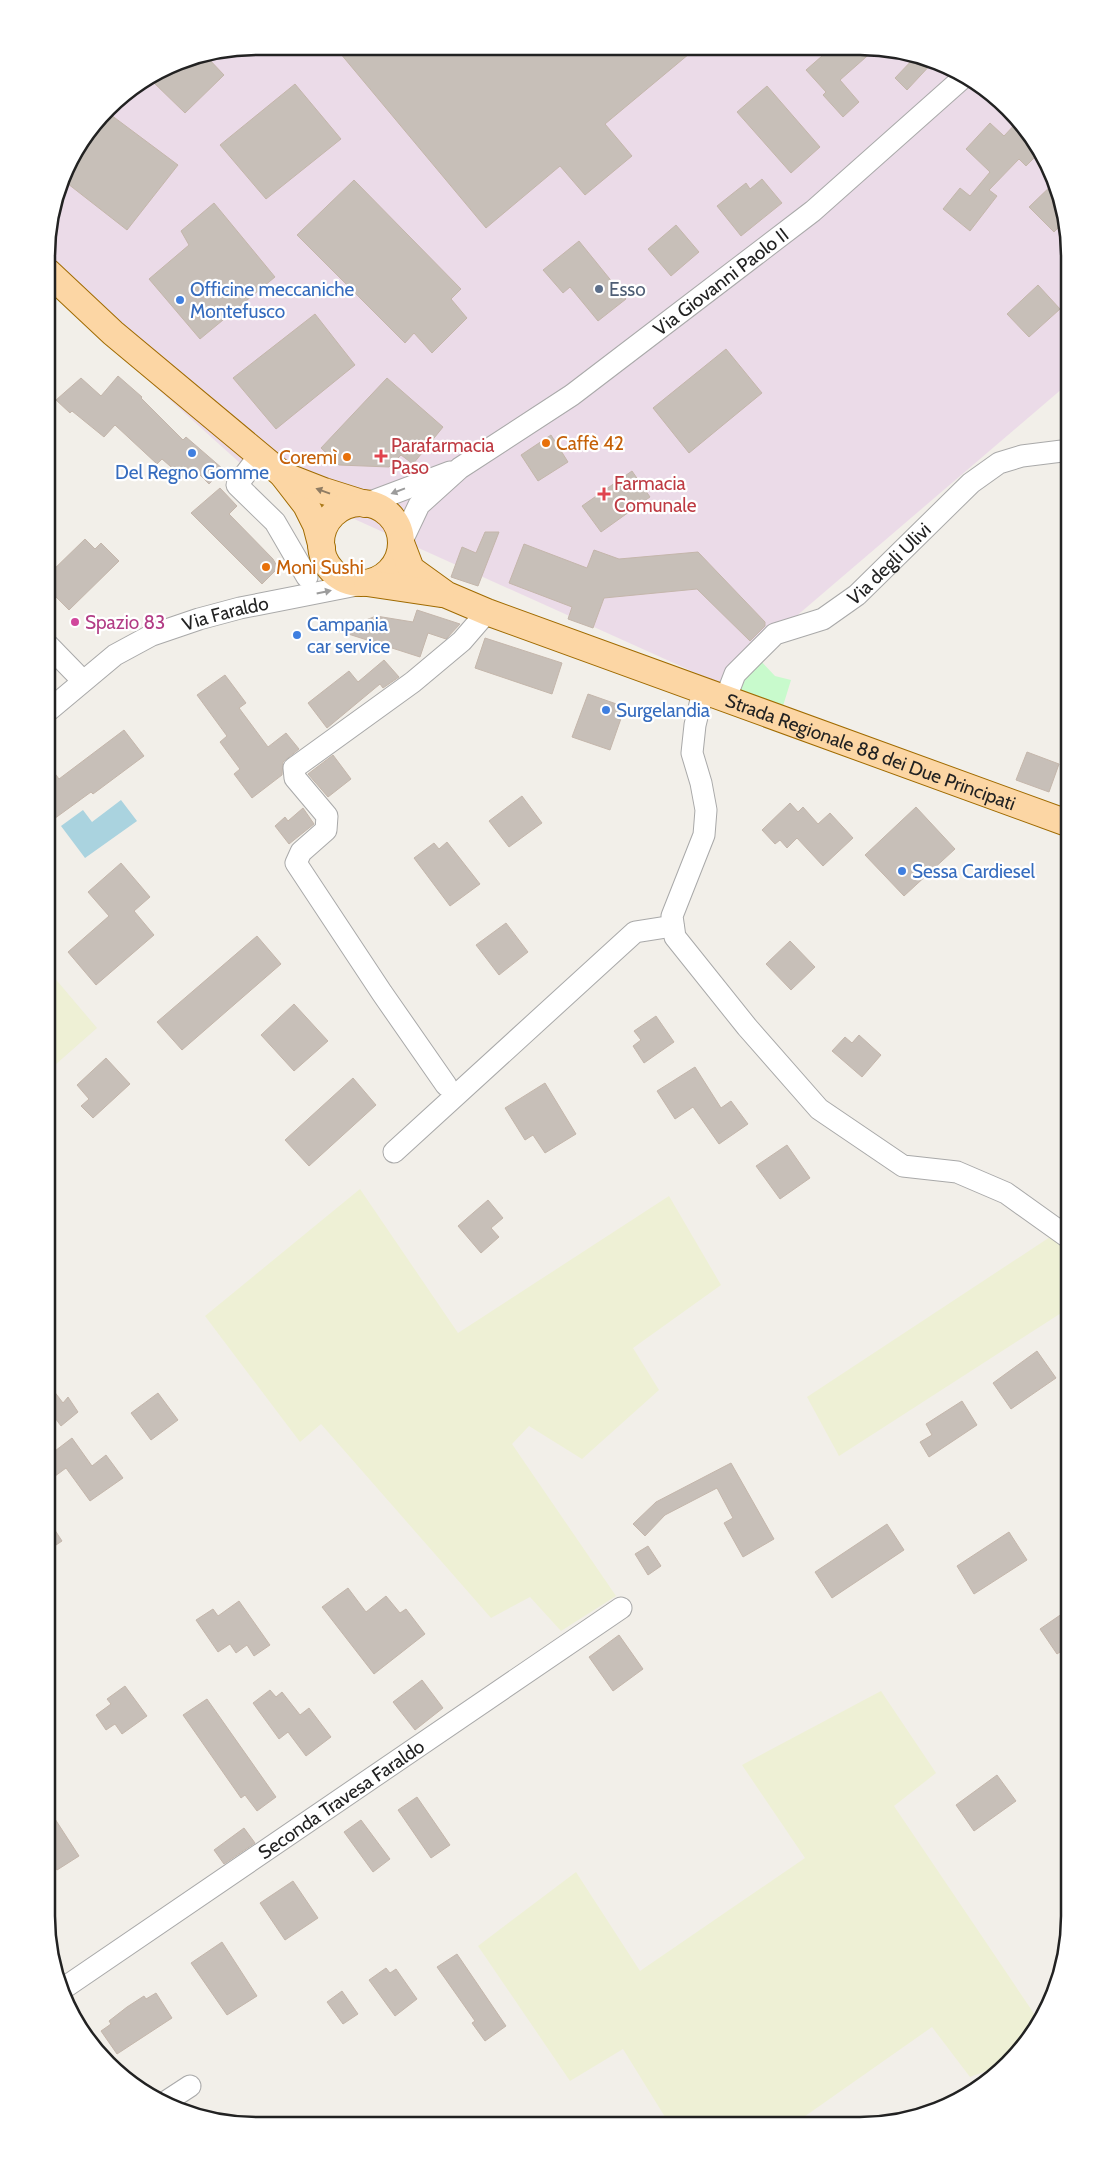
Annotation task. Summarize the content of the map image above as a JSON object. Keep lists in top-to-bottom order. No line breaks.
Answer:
{"streets":{"main road":["Strada Regionale 88 dei Due Principati"],"street":["Via Giovanni Paolo II","Via degli Ulivi","Via Faraldo","Seconda Travesa Faraldo"]},"crossings":[["Via degli Ulivi","Strada Regionale 88 dei Due Principati"],["Via Faraldo","Strada Regionale 88 dei Due Principati"]],"places":{"other":["Esso","Officine meccaniche Montefusco","Caffè 42","Del Regno Gomme","Coremì","Moni Sushi","Spazio 83","Campania car service","Surgelandia","Sessa Cardiesel"],"health":["Parafarmacia Paso","Farmacia Comunale"]}}
